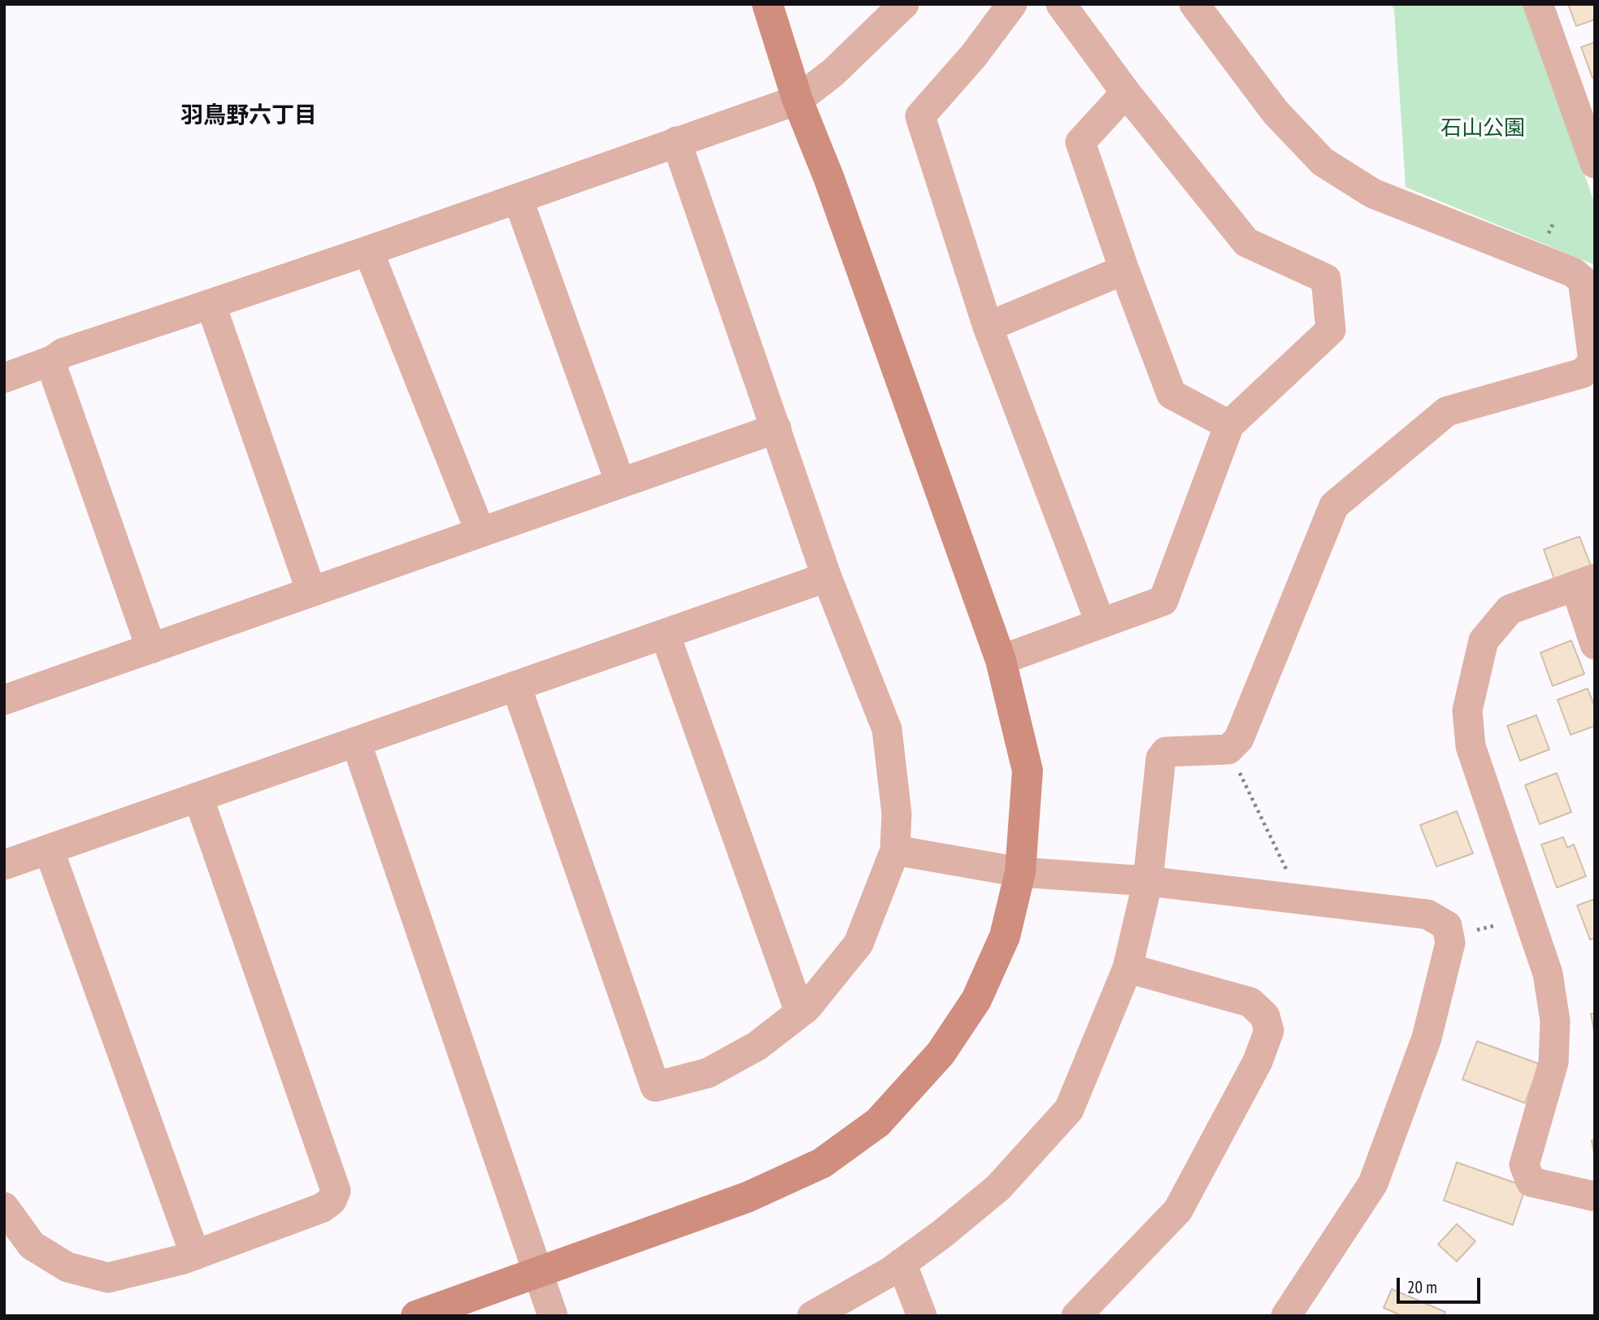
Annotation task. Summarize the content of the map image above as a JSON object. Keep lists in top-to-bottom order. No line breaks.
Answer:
{"districts":["羽鳥野六丁目"],"parks":["石山公園"],"scale_bar":"20 m"}
